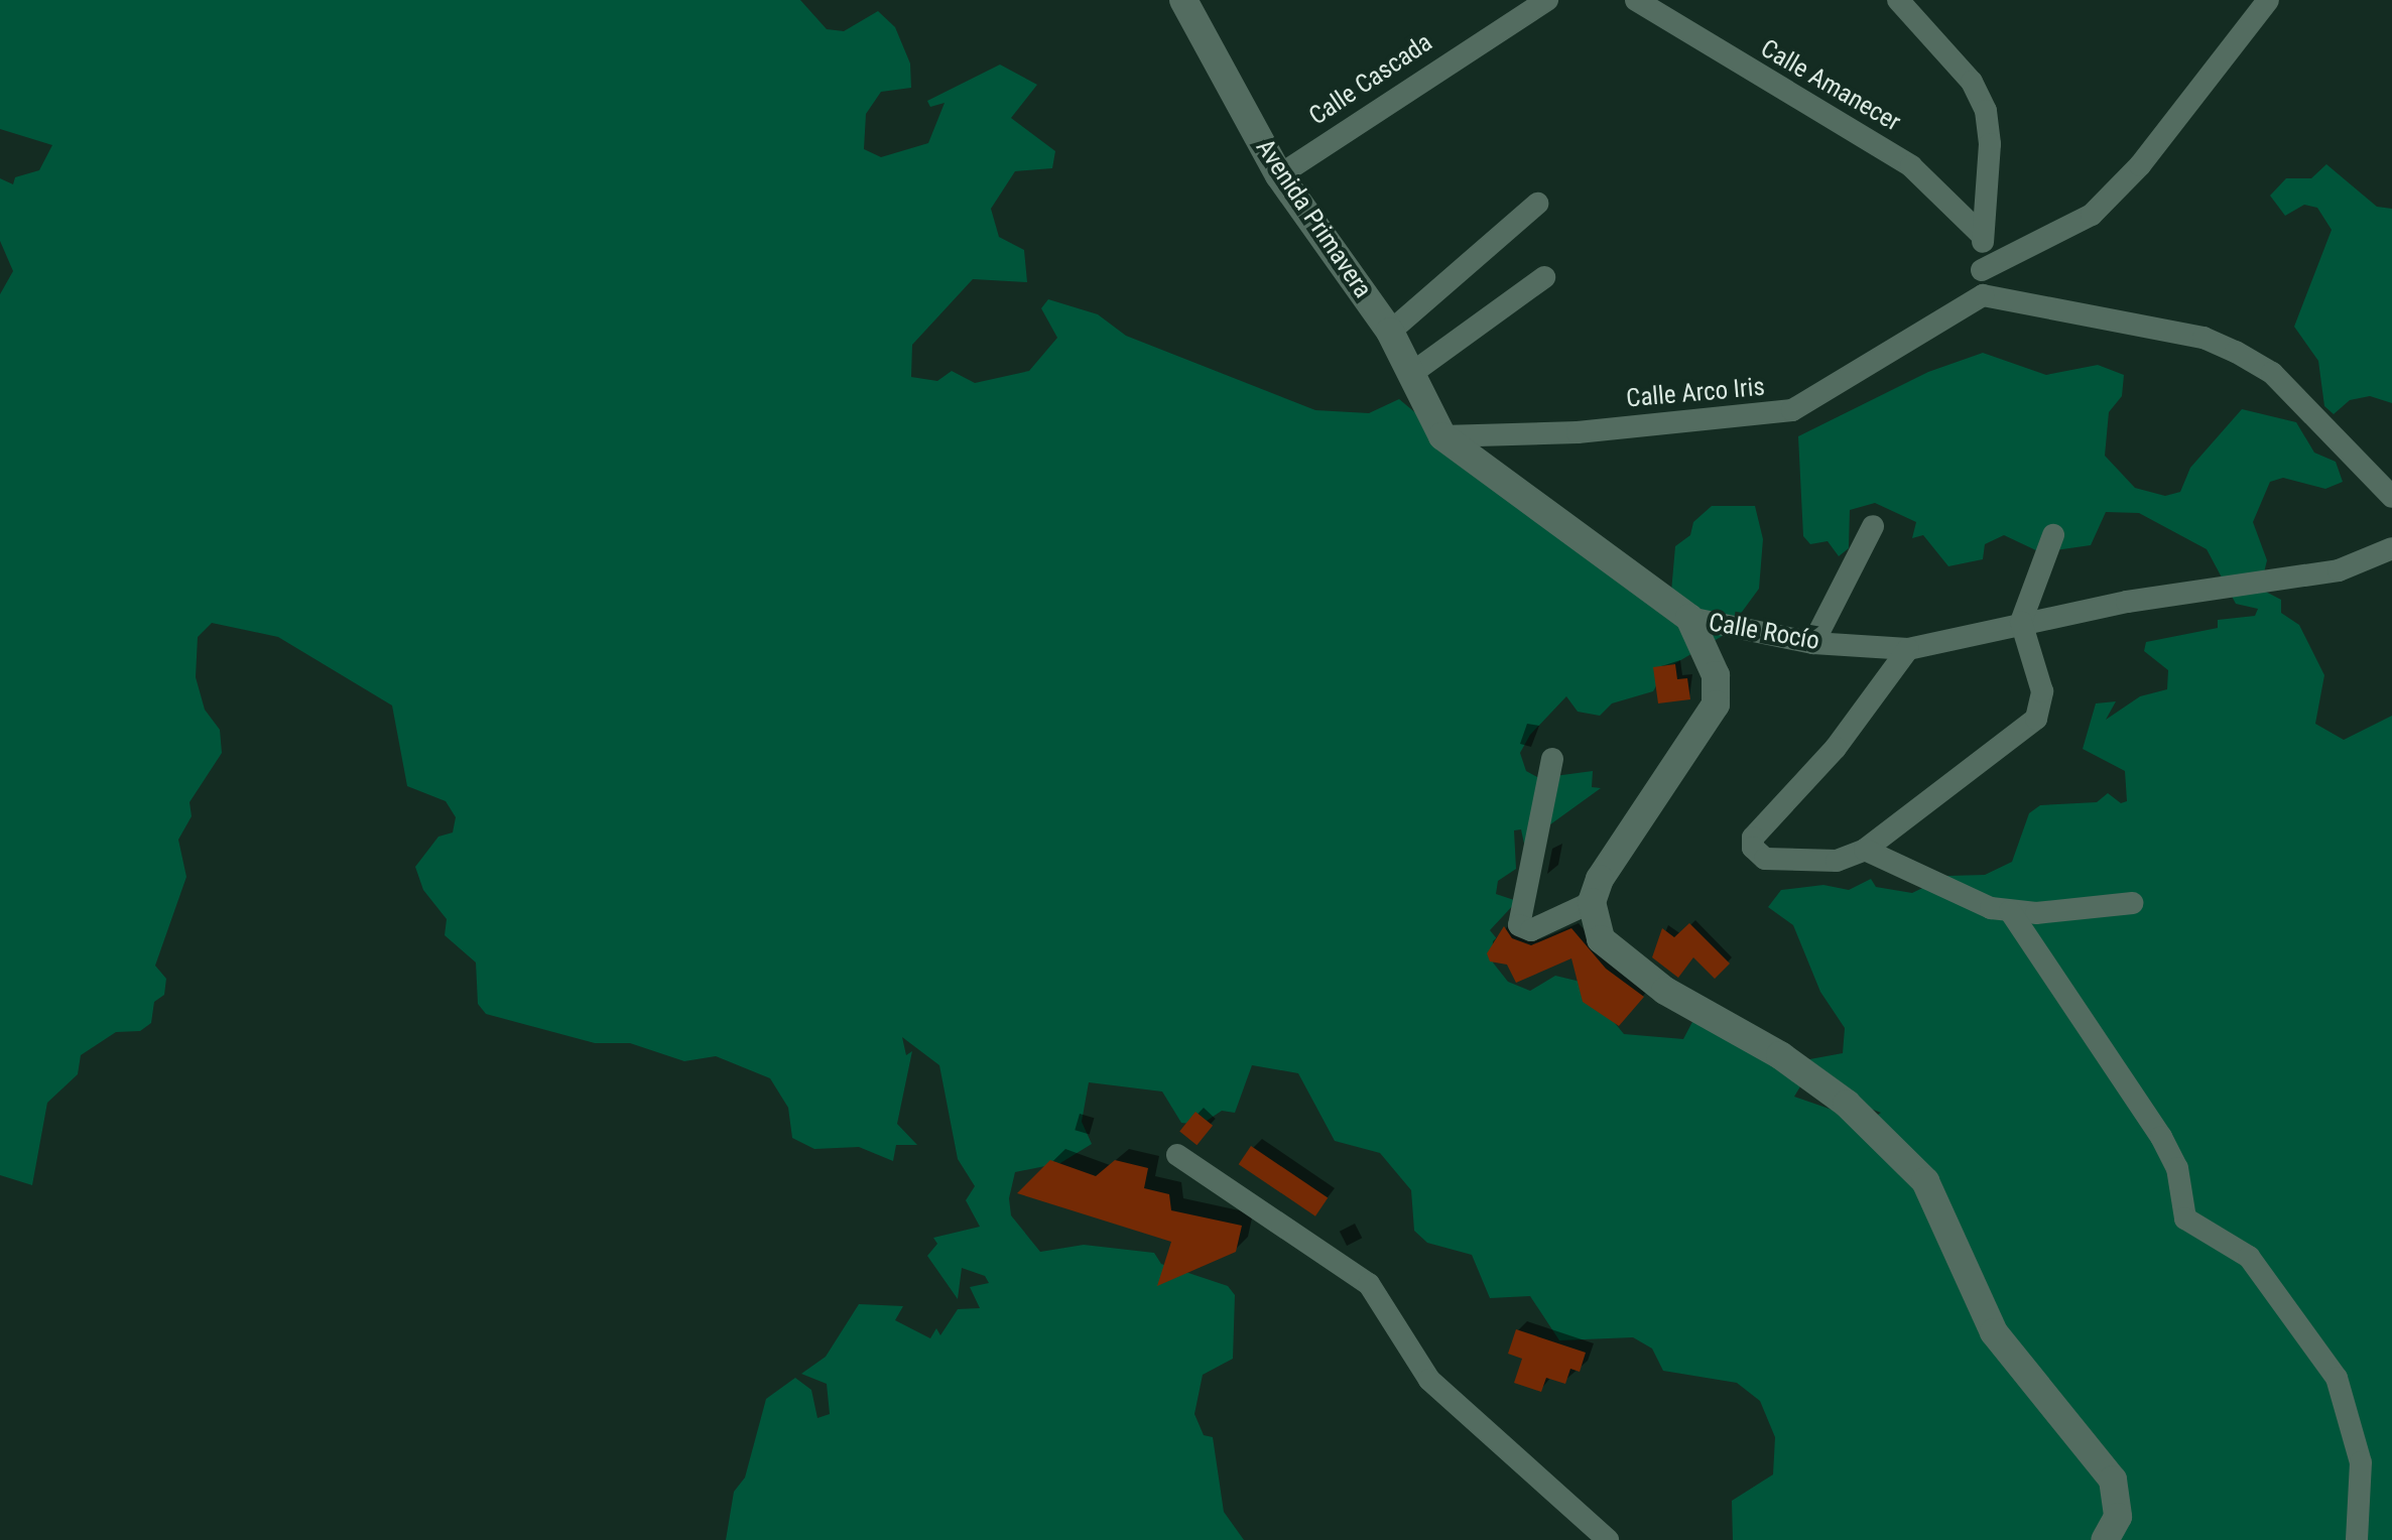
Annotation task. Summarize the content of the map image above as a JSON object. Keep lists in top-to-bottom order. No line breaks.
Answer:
{"streets":{"street":["Calle Cascada","Calle Amanecer","Avenida Primavera","Calle Arco Iris","Calle Rocío"]},"crossings":[["Calle Cascada","Avenida Primavera"],["Avenida Primavera","Calle Arco Iris"],["Avenida Primavera","Calle Rocío"],["Calle Arco Iris","Calle Rocío"]]}
